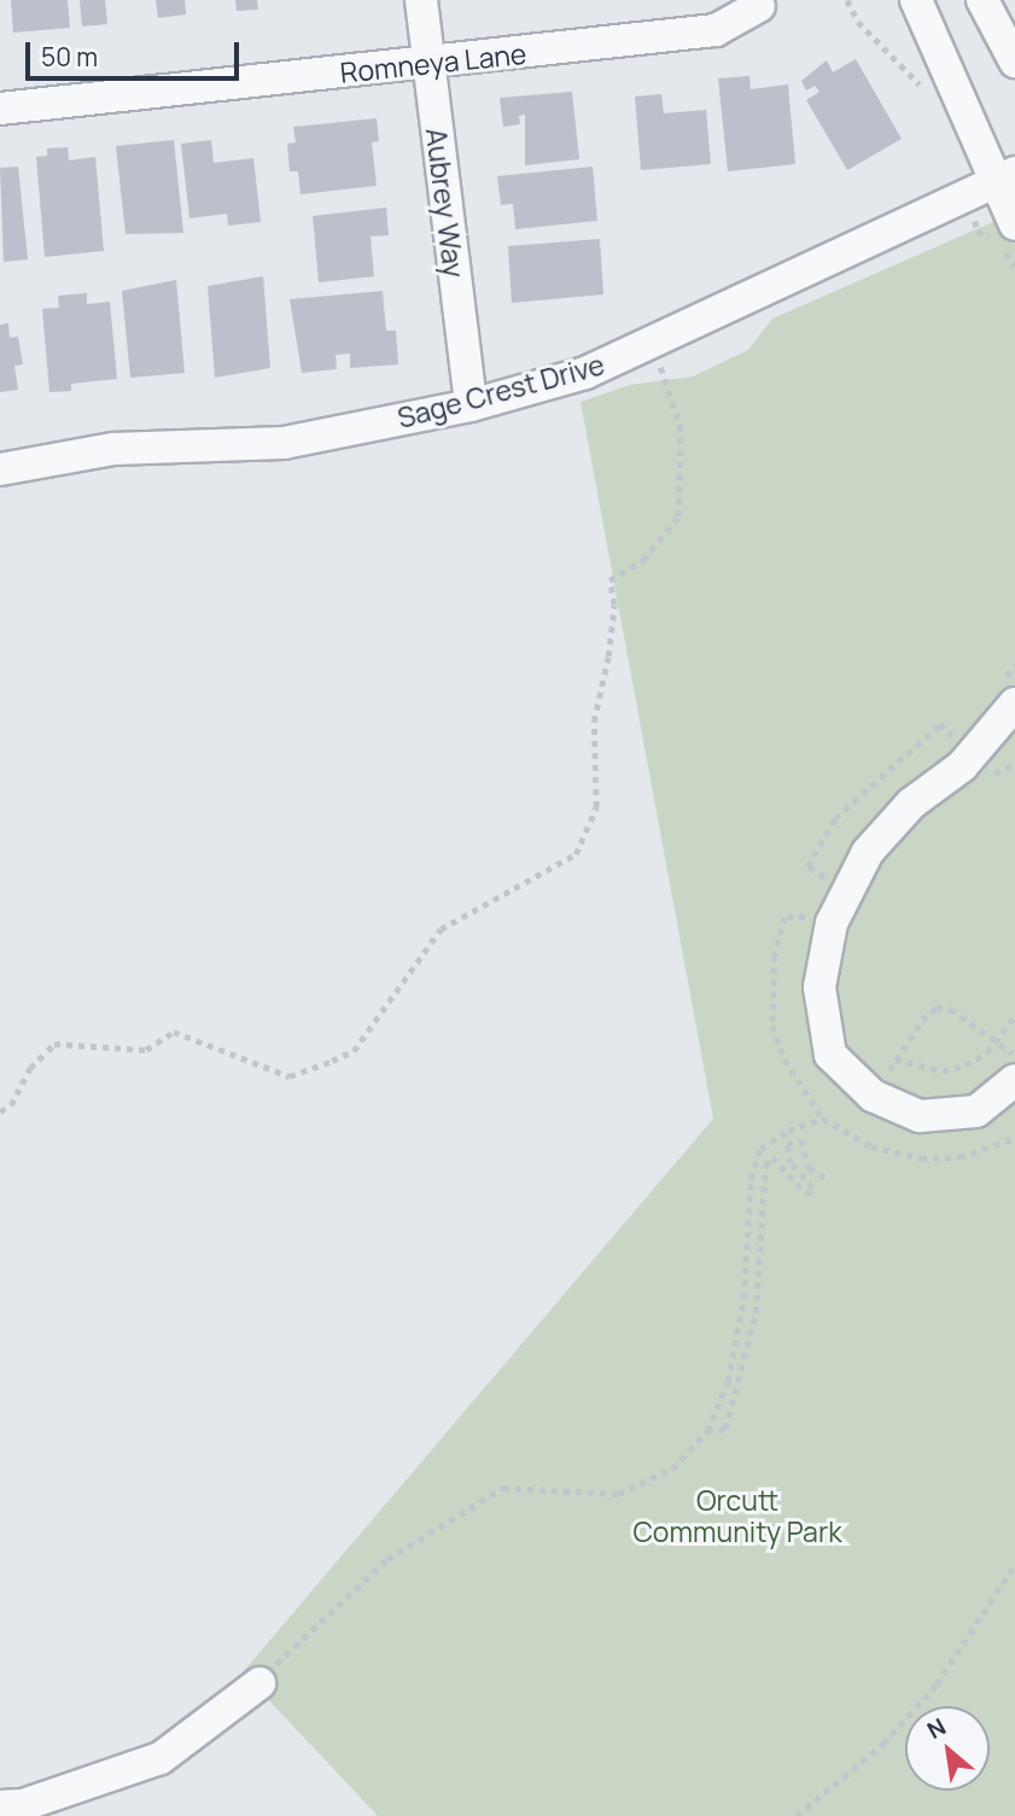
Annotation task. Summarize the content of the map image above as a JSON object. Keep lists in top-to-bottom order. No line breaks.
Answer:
{"streets":{"street":["Romneya Lane","Aubrey Way","Sage Crest Drive"]},"crossings":[["Romneya Lane","Aubrey Way"],["Aubrey Way","Sage Crest Drive"]],"parks":["Orcutt Community Park"],"scale_bar":"50 m","north":"top left"}
